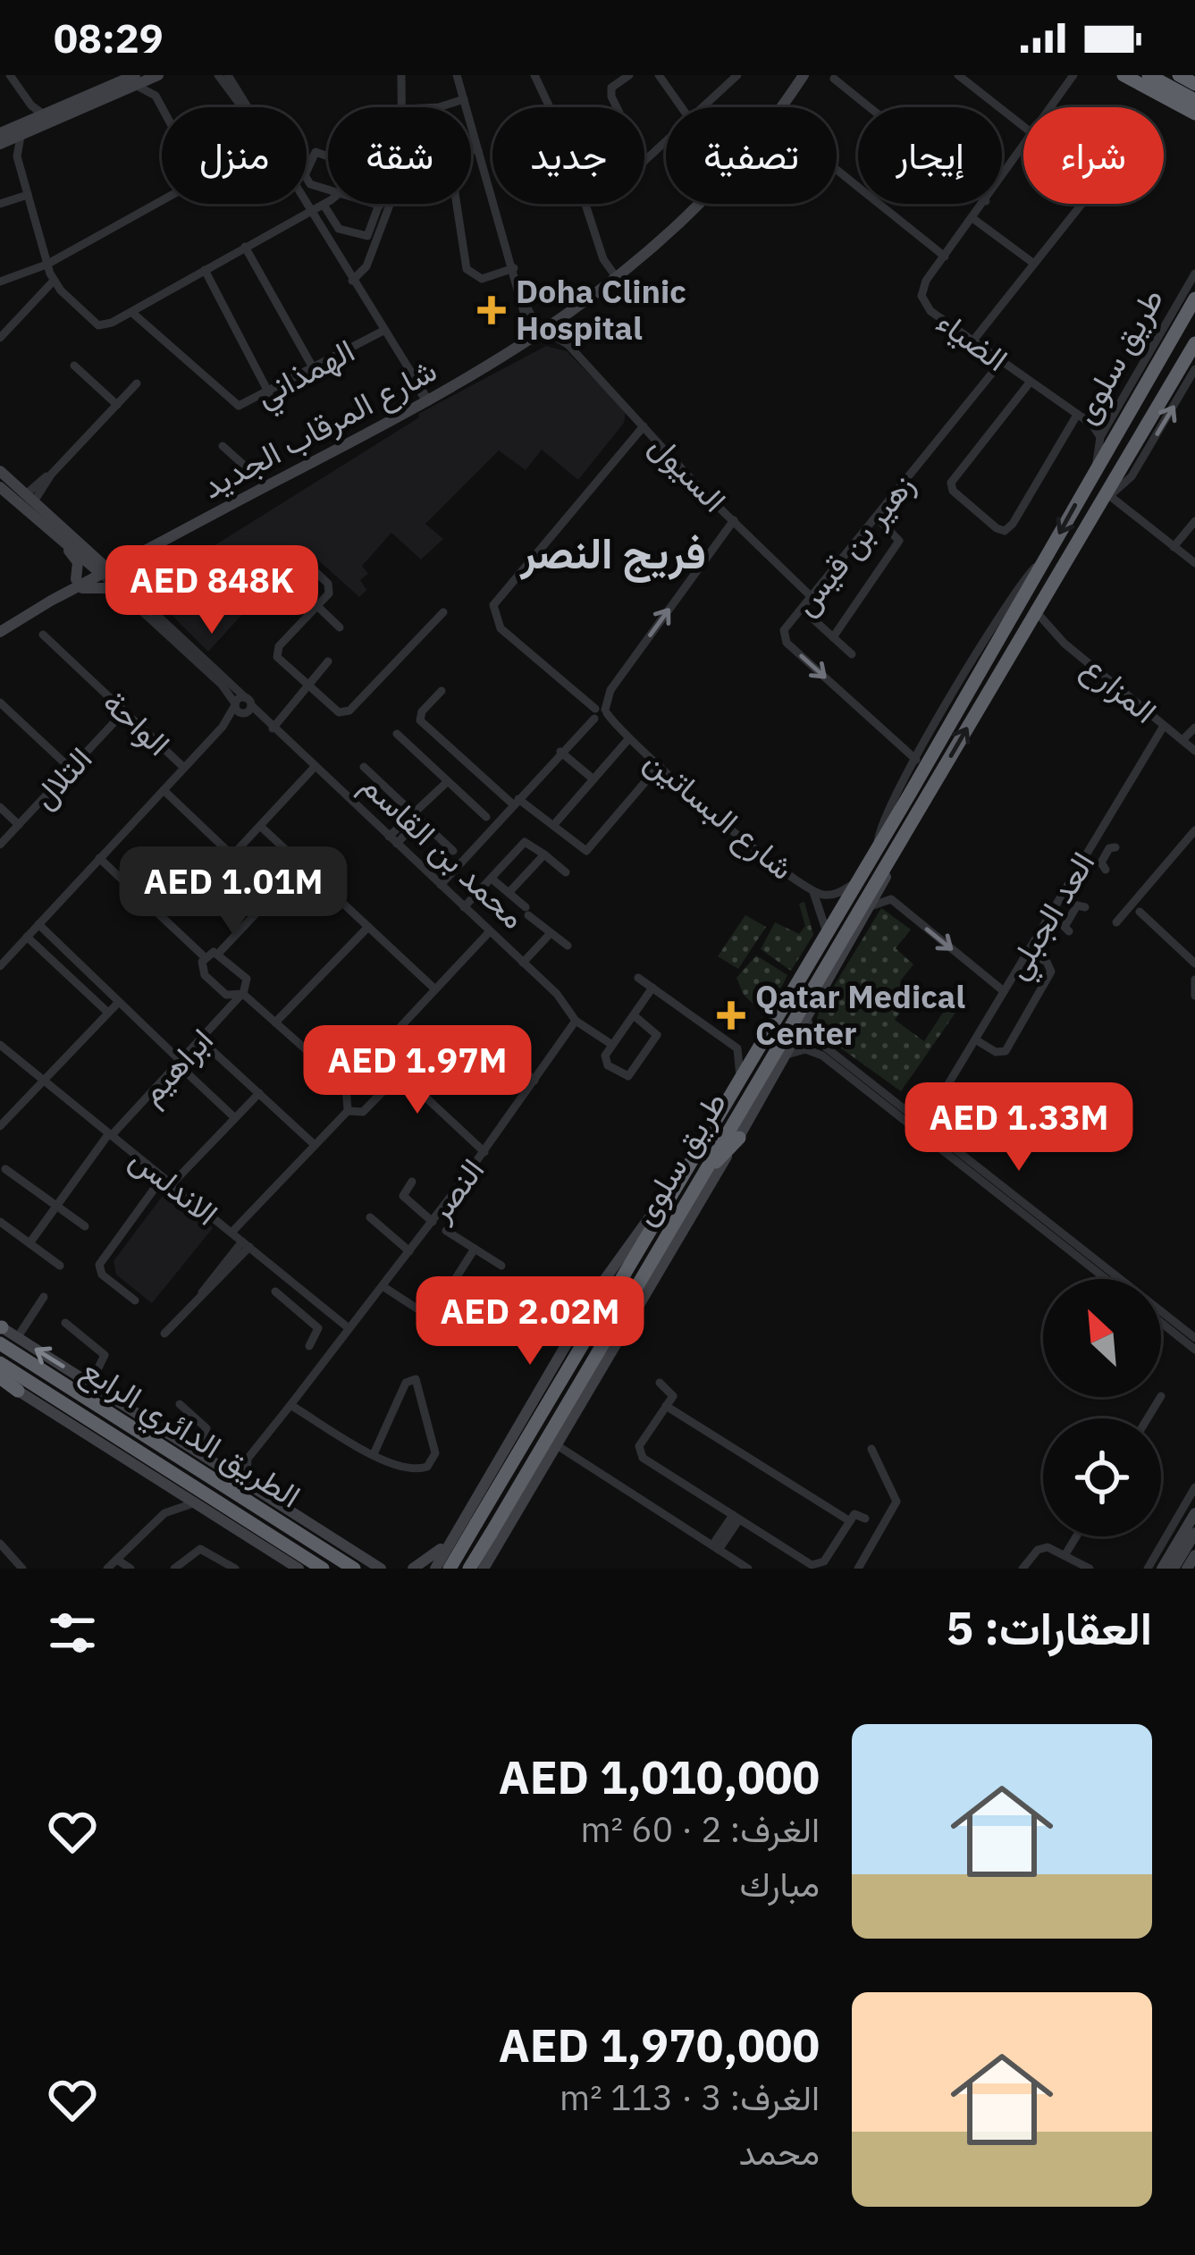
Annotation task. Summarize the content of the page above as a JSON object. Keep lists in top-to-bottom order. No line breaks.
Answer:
{"streets":{"highway":["طريق سلوى","الطريق الدائري الرابع"],"main road":["شارع المرقاب الجديد","محمد بن القاسم"],"street":["الضياء","الهمذاني","السيول","زهير بن قيس","المزارع","الواحة","التلال","شارع البساتين","العد الجبلي","ابراهيم","الاندلس","النصر"]},"crossings":[["الضياء","طريق سلوى"],["الضياء","زهير بن قيس"],["طريق سلوى","زهير بن قيس"],["طريق سلوى","المزارع"],["طريق سلوى","شارع البساتين"],["شارع المرقاب الجديد","السيول"],["شارع المرقاب الجديد","محمد بن القاسم"],["السيول","زهير بن قيس"],["السيول","شارع البساتين"],["المزارع","العد الجبلي"],["الواحة","التلال"],["محمد بن القاسم","النصر"],["ابراهيم","الاندلس"],["الاندلس","النصر"]],"districts":["فريج النصر"],"places":{"health":["Doha Clinic Hospital","Qatar Medical Center"]},"north":"top left","page":{"status":"08:29","chip":["شراء","إيجار","تصفية","جديد","شقة","منزل"],"price":["AED 848K","AED 1.01M","AED 1.97M","AED 1.33M","AED 2.02M"],"heading":"العقارات: 5","list":[{"name":"AED 1,010,000","note":"الغرف: 2 · 60 m² · مبارك"},{"name":"AED 1,970,000","note":"الغرف: 3 · 113 m² · محمد"}]}}
